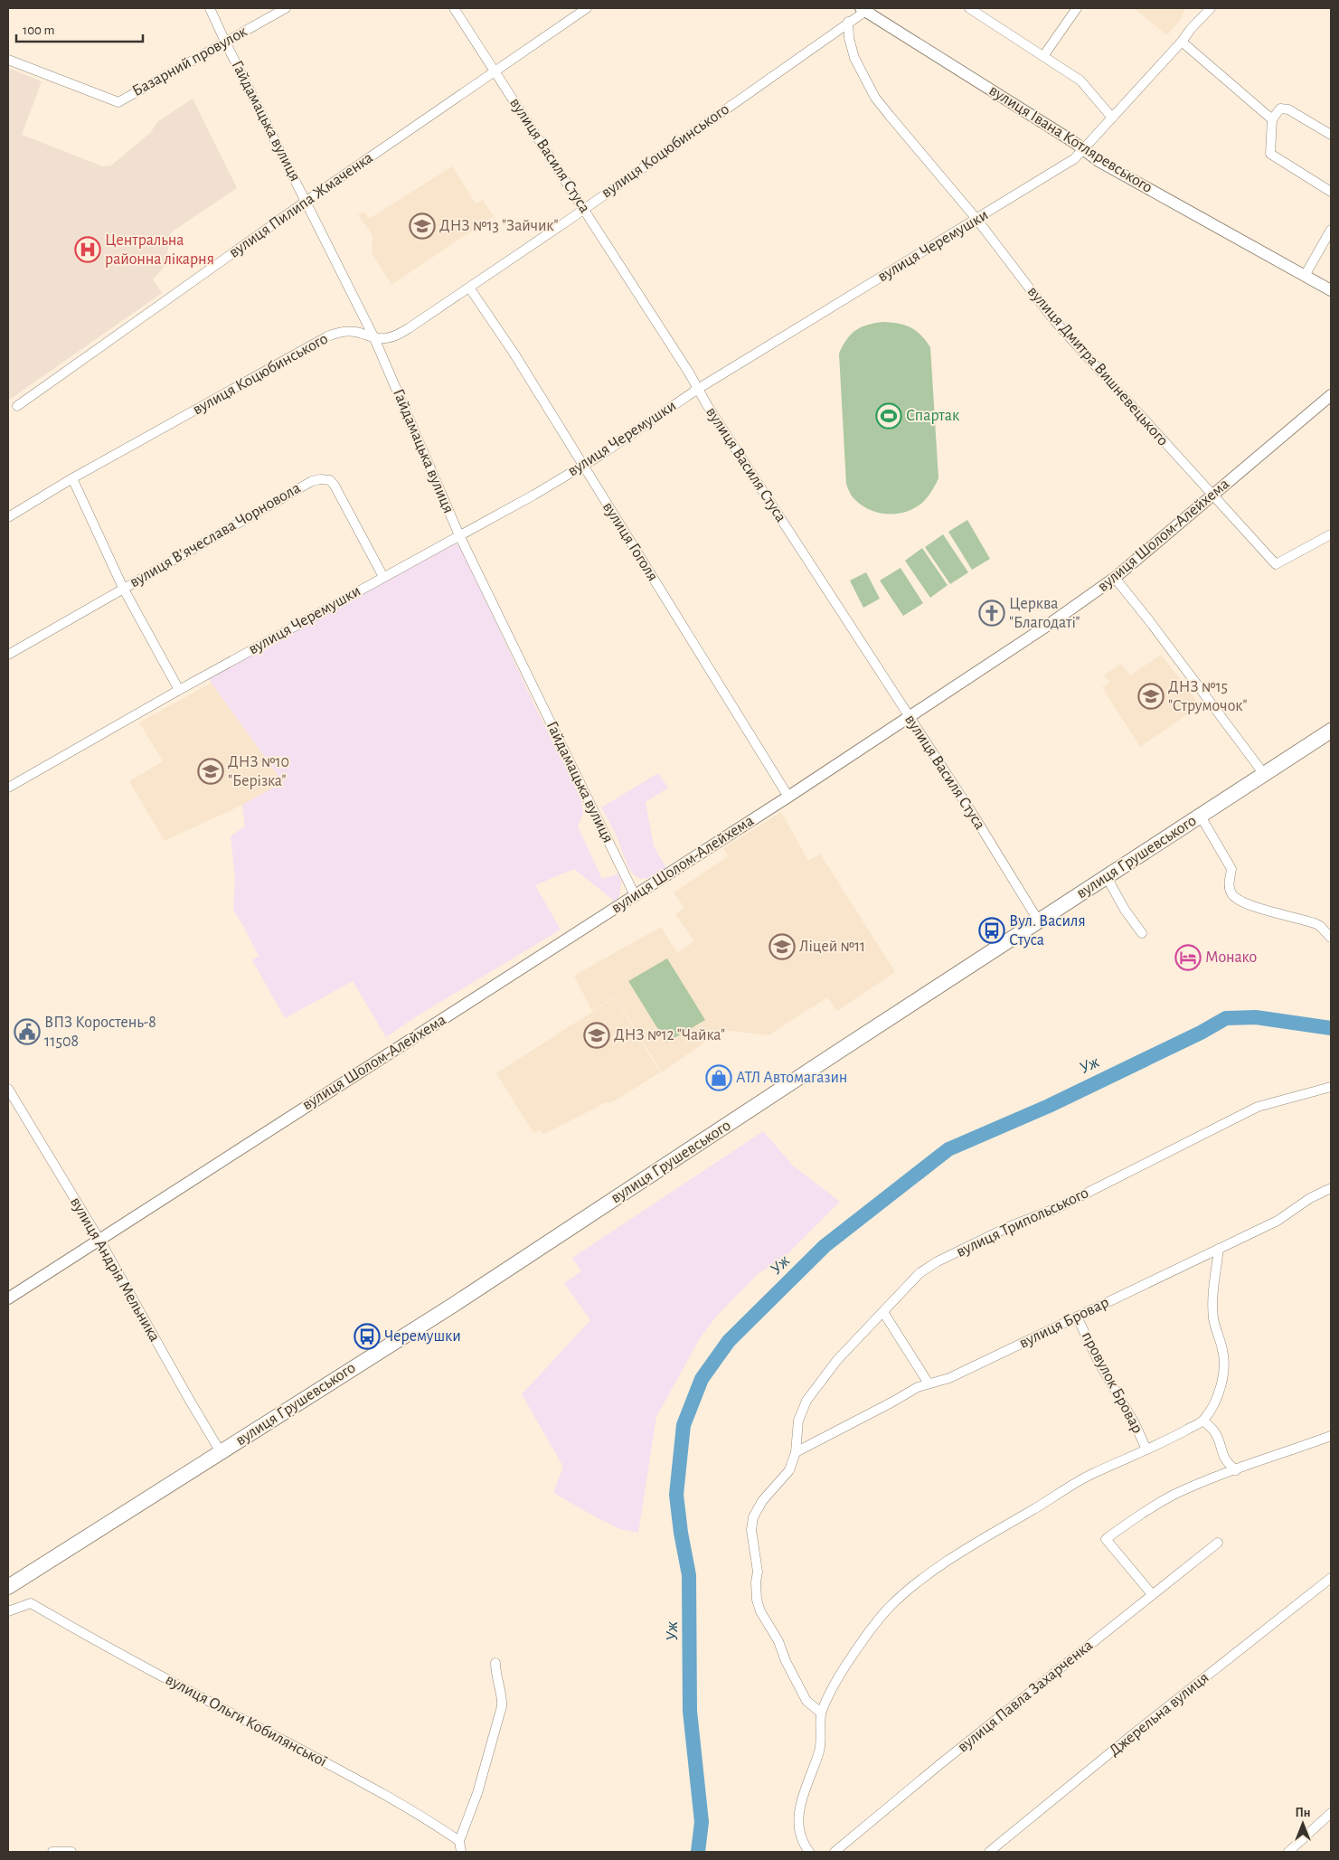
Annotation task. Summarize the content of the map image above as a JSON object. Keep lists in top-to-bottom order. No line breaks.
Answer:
{"streets":{"highway":["вулиця Грушевського"],"street":["Базарний провулок","Гайдамацька вулиця","вулиця Івана Котляревського","вулиця Коцюбинського","вулиця Василя Стуса","вулиця Пилипа Жмаченка","вулиця Черемушки","вулиця Дмитра Вишневецького","вулиця Вʼячеслава Чорновола","вулиця Шолом-Алейхема","вулиця Гоголя","вулиця Трипольського","вулиця Андрія Мельника","вулиця Бровар","провулок Бровар","вулиця Павла Захарченка","Джерельна вулиця","вулиця Ольги Кобилянської"]},"crossings":[["Базарний провулок","Гайдамацька вулиця"],["Гайдамацька вулиця","вулиця Коцюбинського"],["Гайдамацька вулиця","вулиця Пилипа Жмаченка"],["Гайдамацька вулиця","вулиця Черемушки"],["Гайдамацька вулиця","вулиця Шолом-Алейхема"],["вулиця Івана Котляревського","вулиця Коцюбинського"],["вулиця Івана Котляревського","вулиця Черемушки"],["вулиця Коцюбинського","вулиця Василя Стуса"],["вулиця Коцюбинського","вулиця Дмитра Вишневецького"],["вулиця Коцюбинського","вулиця Гоголя"],["вулиця Василя Стуса","вулиця Пилипа Жмаченка"],["вулиця Василя Стуса","вулиця Черемушки"],["вулиця Василя Стуса","вулиця Шолом-Алейхема"],["вулиця Василя Стуса","вулиця Грушевського"],["вулиця Черемушки","вулиця Дмитра Вишневецького"],["вулиця Черемушки","вулиця Вʼячеслава Чорновола"],["вулиця Черемушки","вулиця Гоголя"],["вулиця Дмитра Вишневецького","вулиця Шолом-Алейхема"],["вулиця Шолом-Алейхема","вулиця Гоголя"],["вулиця Шолом-Алейхема","вулиця Андрія Мельника"],["вулиця Грушевського","вулиця Андрія Мельника"],["вулиця Трипольського","вулиця Бровар"],["вулиця Бровар","провулок Бровар"]],"water":["Уж"],"places":{"school or university":["ДНЗ №13 \"Зайчик\"","ДНЗ №15 \"Струмочок\"","ДНЗ №10 \"Берізка\"","Ліцей №11","ДНЗ №12 \"Чайка\""],"hospital":["Центральна районна лікарня"],"sports":["Спартак"],"church":["Церква \"Благодаті\""],"bus stop":["Вул. Василя Стуса","Черемушки"],"hotel":["Монако"],"public building":["ВПЗ Коростень-8 11508"],"shop":["АТЛ Автомагазин"]},"scale_bar":"100 m","north":"top"}
